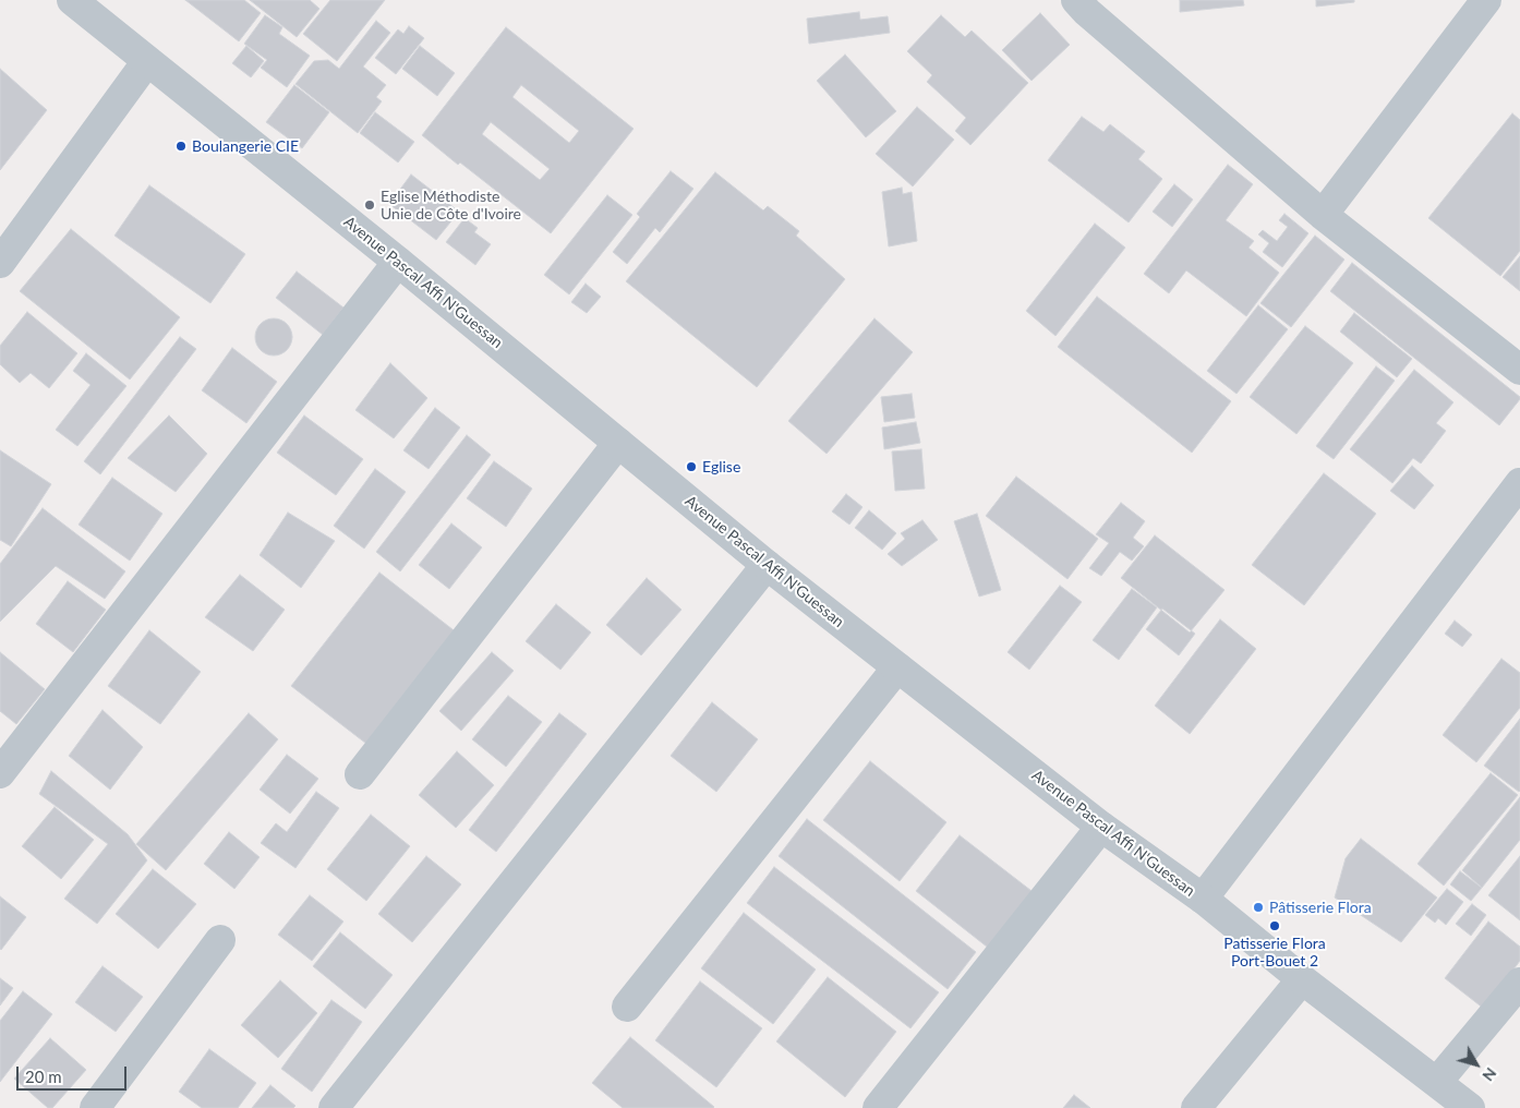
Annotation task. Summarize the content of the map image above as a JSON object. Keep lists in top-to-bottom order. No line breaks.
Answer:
{"streets":{"street":["Avenue Pascal Affi N'Guessan"]},"places":["Boulangerie CIE","Eglise Méthodiste Unie de Côte d'Ivoire","Eglise","Pâtisserie Flora","Patisserie Flora Port-Bouet 2"],"scale_bar":"20 m","north":"bottom right"}
